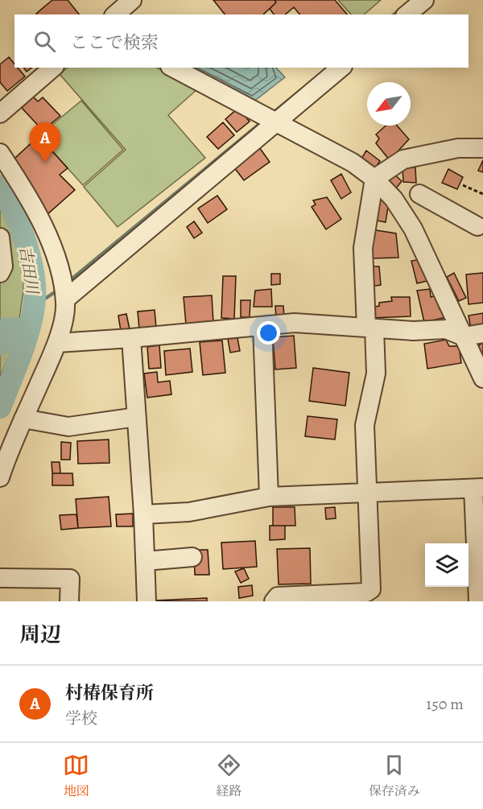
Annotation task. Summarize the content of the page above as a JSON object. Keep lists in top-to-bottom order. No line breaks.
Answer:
{"water":["吉田川"],"north":"bottom left","page":{"search":"ここで検索","pins":"A","heading":"周辺","list":[{"mark":"A","name":"村椿保育所","note":"学校","value":"150 m"}],"nav":["地図","経路","保存済み"]}}
